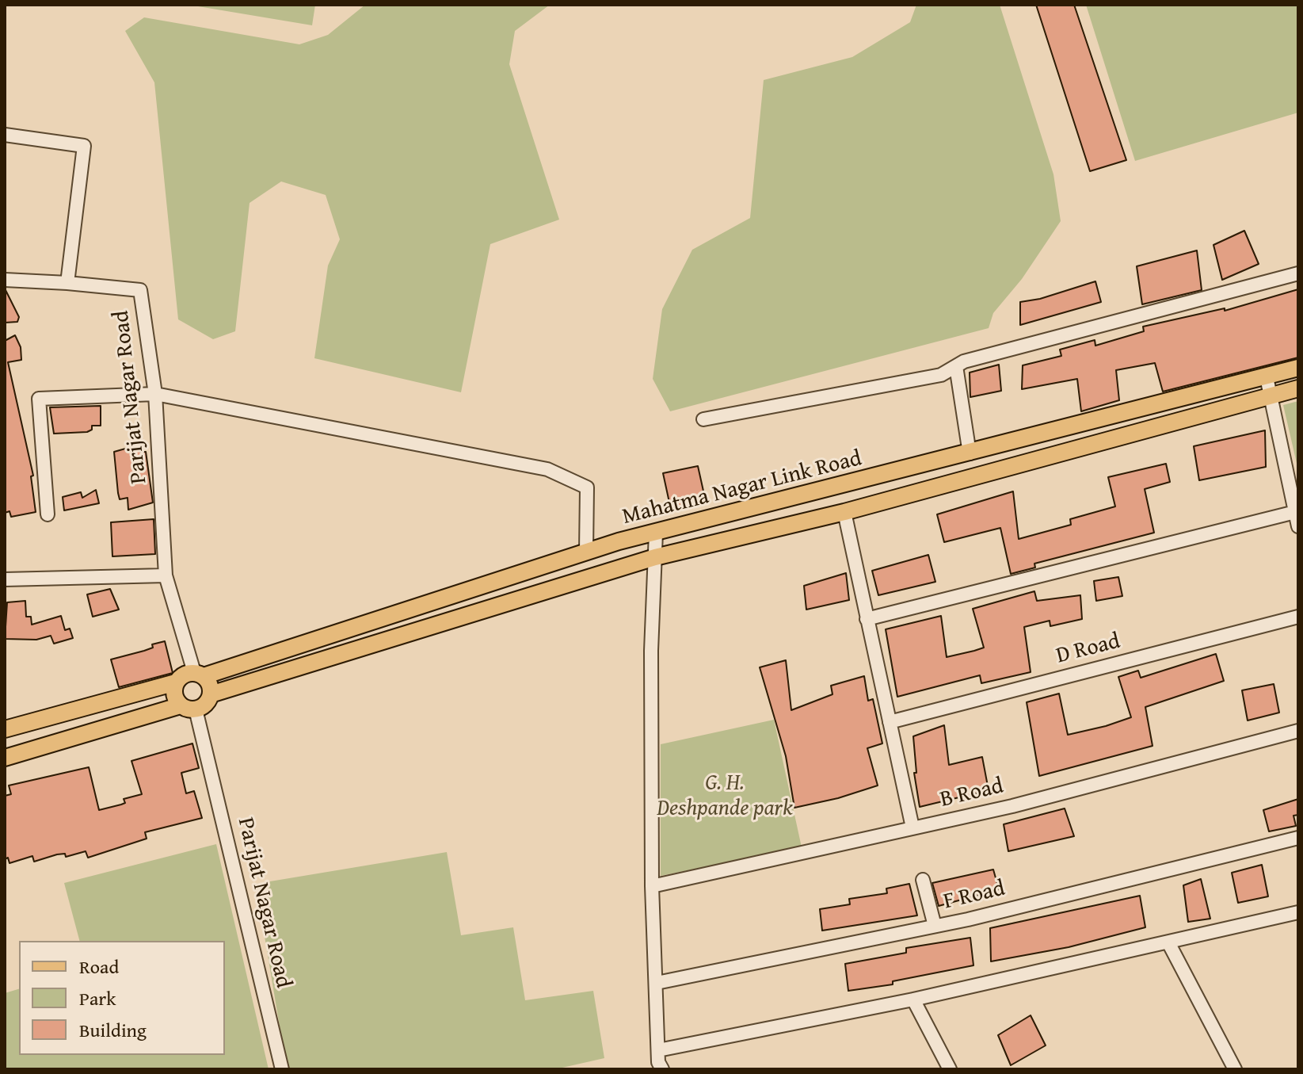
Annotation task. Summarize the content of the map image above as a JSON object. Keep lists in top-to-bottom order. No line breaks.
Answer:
{"streets":{"main road":["Mahatma Nagar Link Road"],"street":["Parijat Nagar Road","D Road","B Road","F Road"]},"crossings":[["Parijat Nagar Road","Mahatma Nagar Link Road"]],"parks":["G. H. Deshpande park"],"legend":["Road","Park","Building"]}
